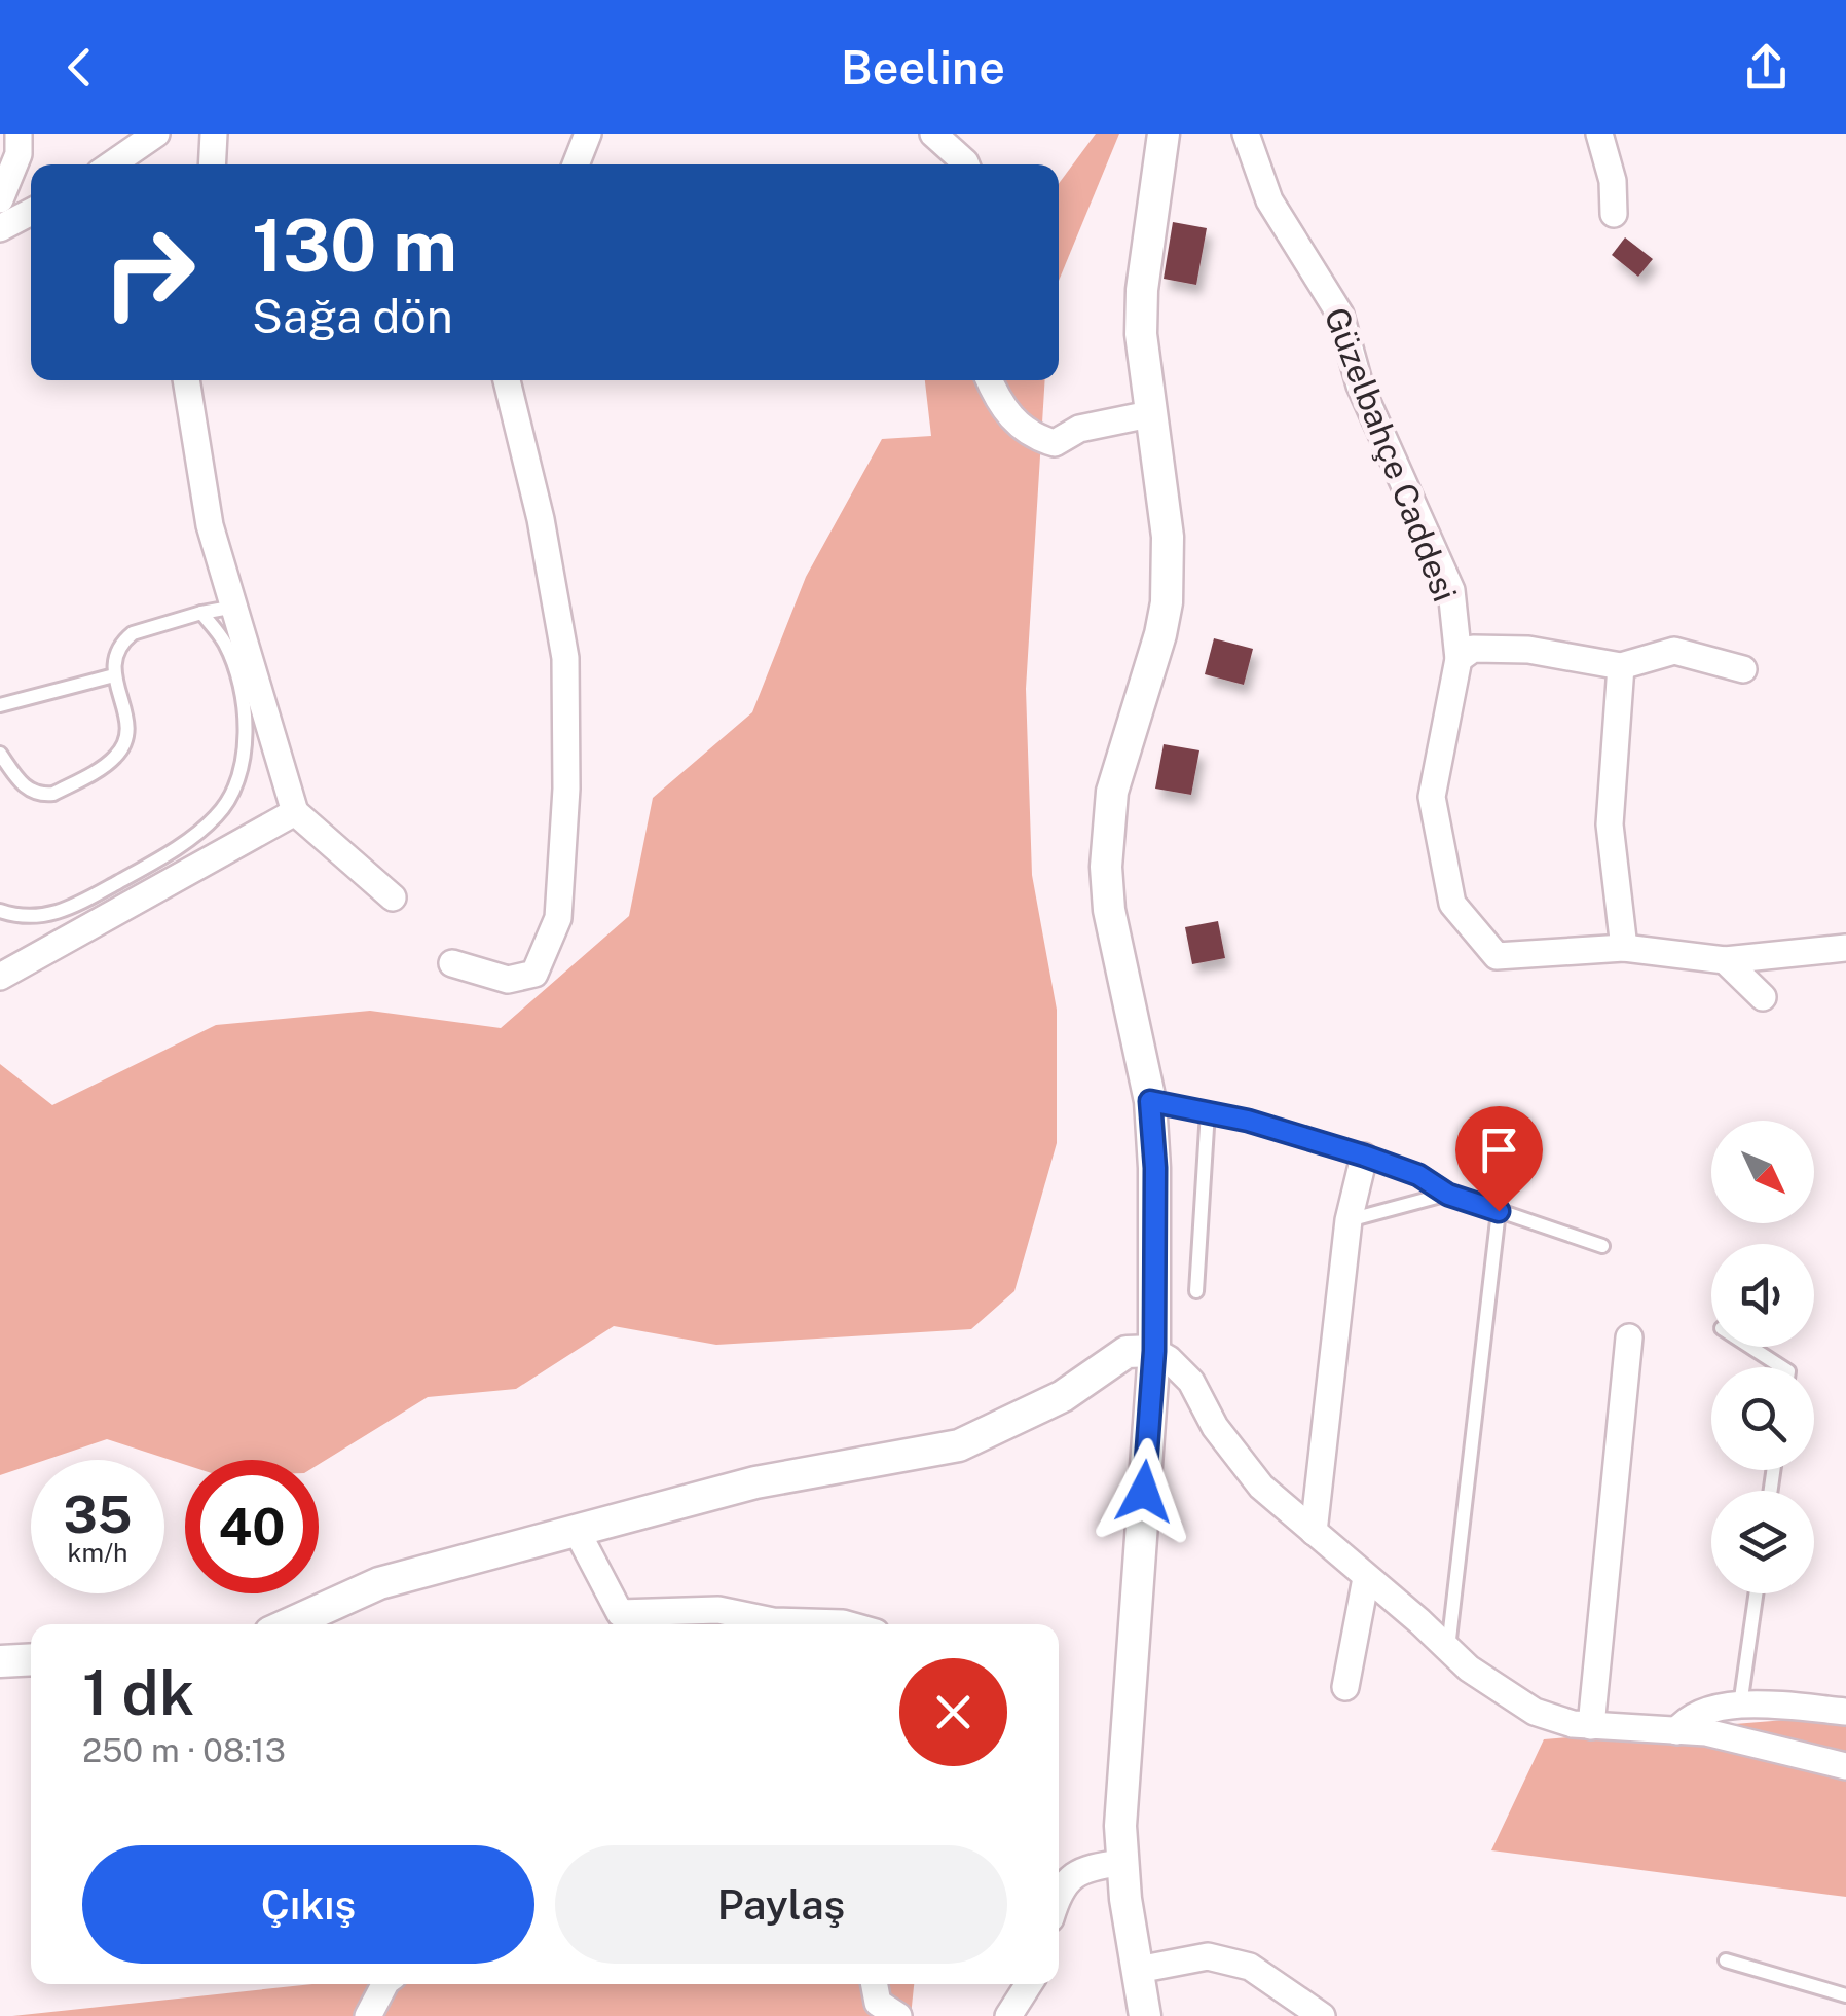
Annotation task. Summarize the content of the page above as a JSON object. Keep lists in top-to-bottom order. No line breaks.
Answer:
{"streets":{"street":["Güzelbahçe Caddesi"]},"north":"bottom right","page":{"header":"Beeline","turn":["130 m","Sağa dön"],"speed":"35 km/h","limit":"40","heading":["1 dk","250 m · 08:13"],"buttons":["Çıkış","Paylaş"]}}
